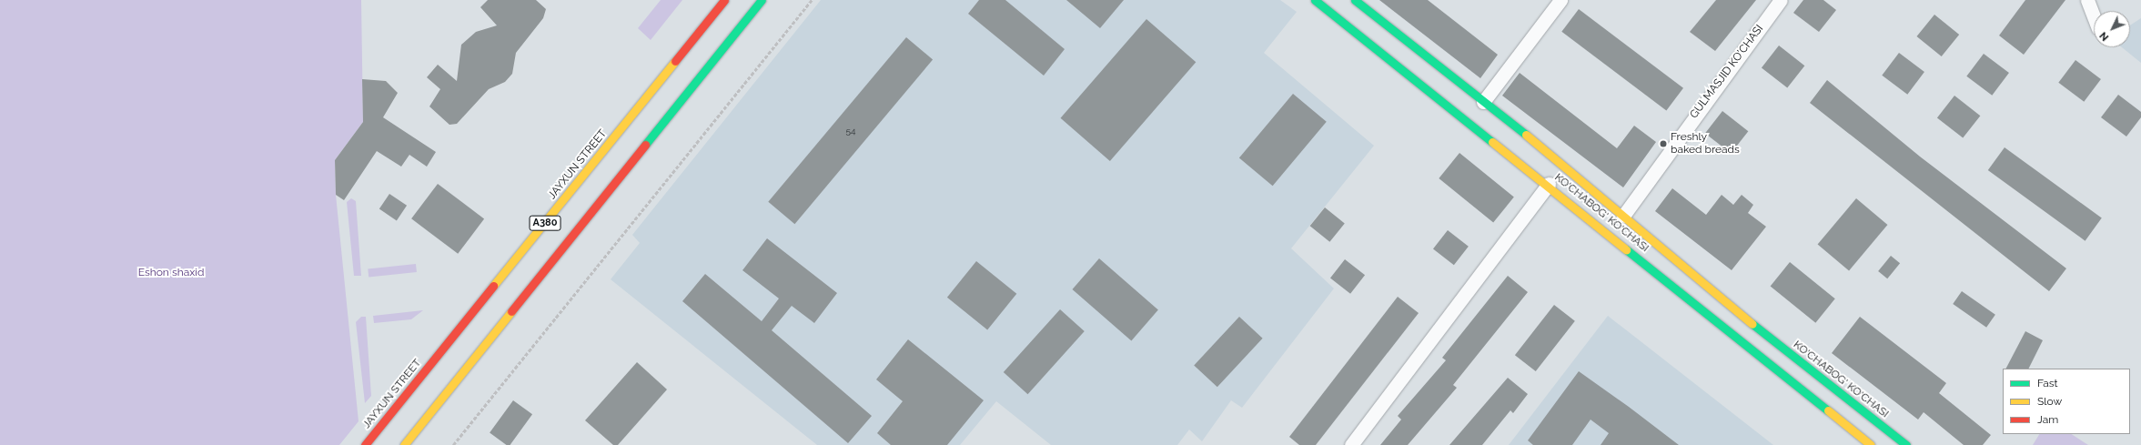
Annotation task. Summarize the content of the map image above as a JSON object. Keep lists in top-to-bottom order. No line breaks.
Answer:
{"streets":{"main road":["JAYXUN STREET","KO‘CHABOG‘ KO‘CHASI","A380"],"street":["GULMASJID KO'CHASI"]},"crossings":[["GULMASJID KO'CHASI","KO‘CHABOG‘ KO‘CHASI"]],"parks":["Eshon shaxid"],"places":["Freshly baked breads"],"house_numbers":["54"],"legend":["Fast","Slow","Jam"],"north":"bottom left"}
